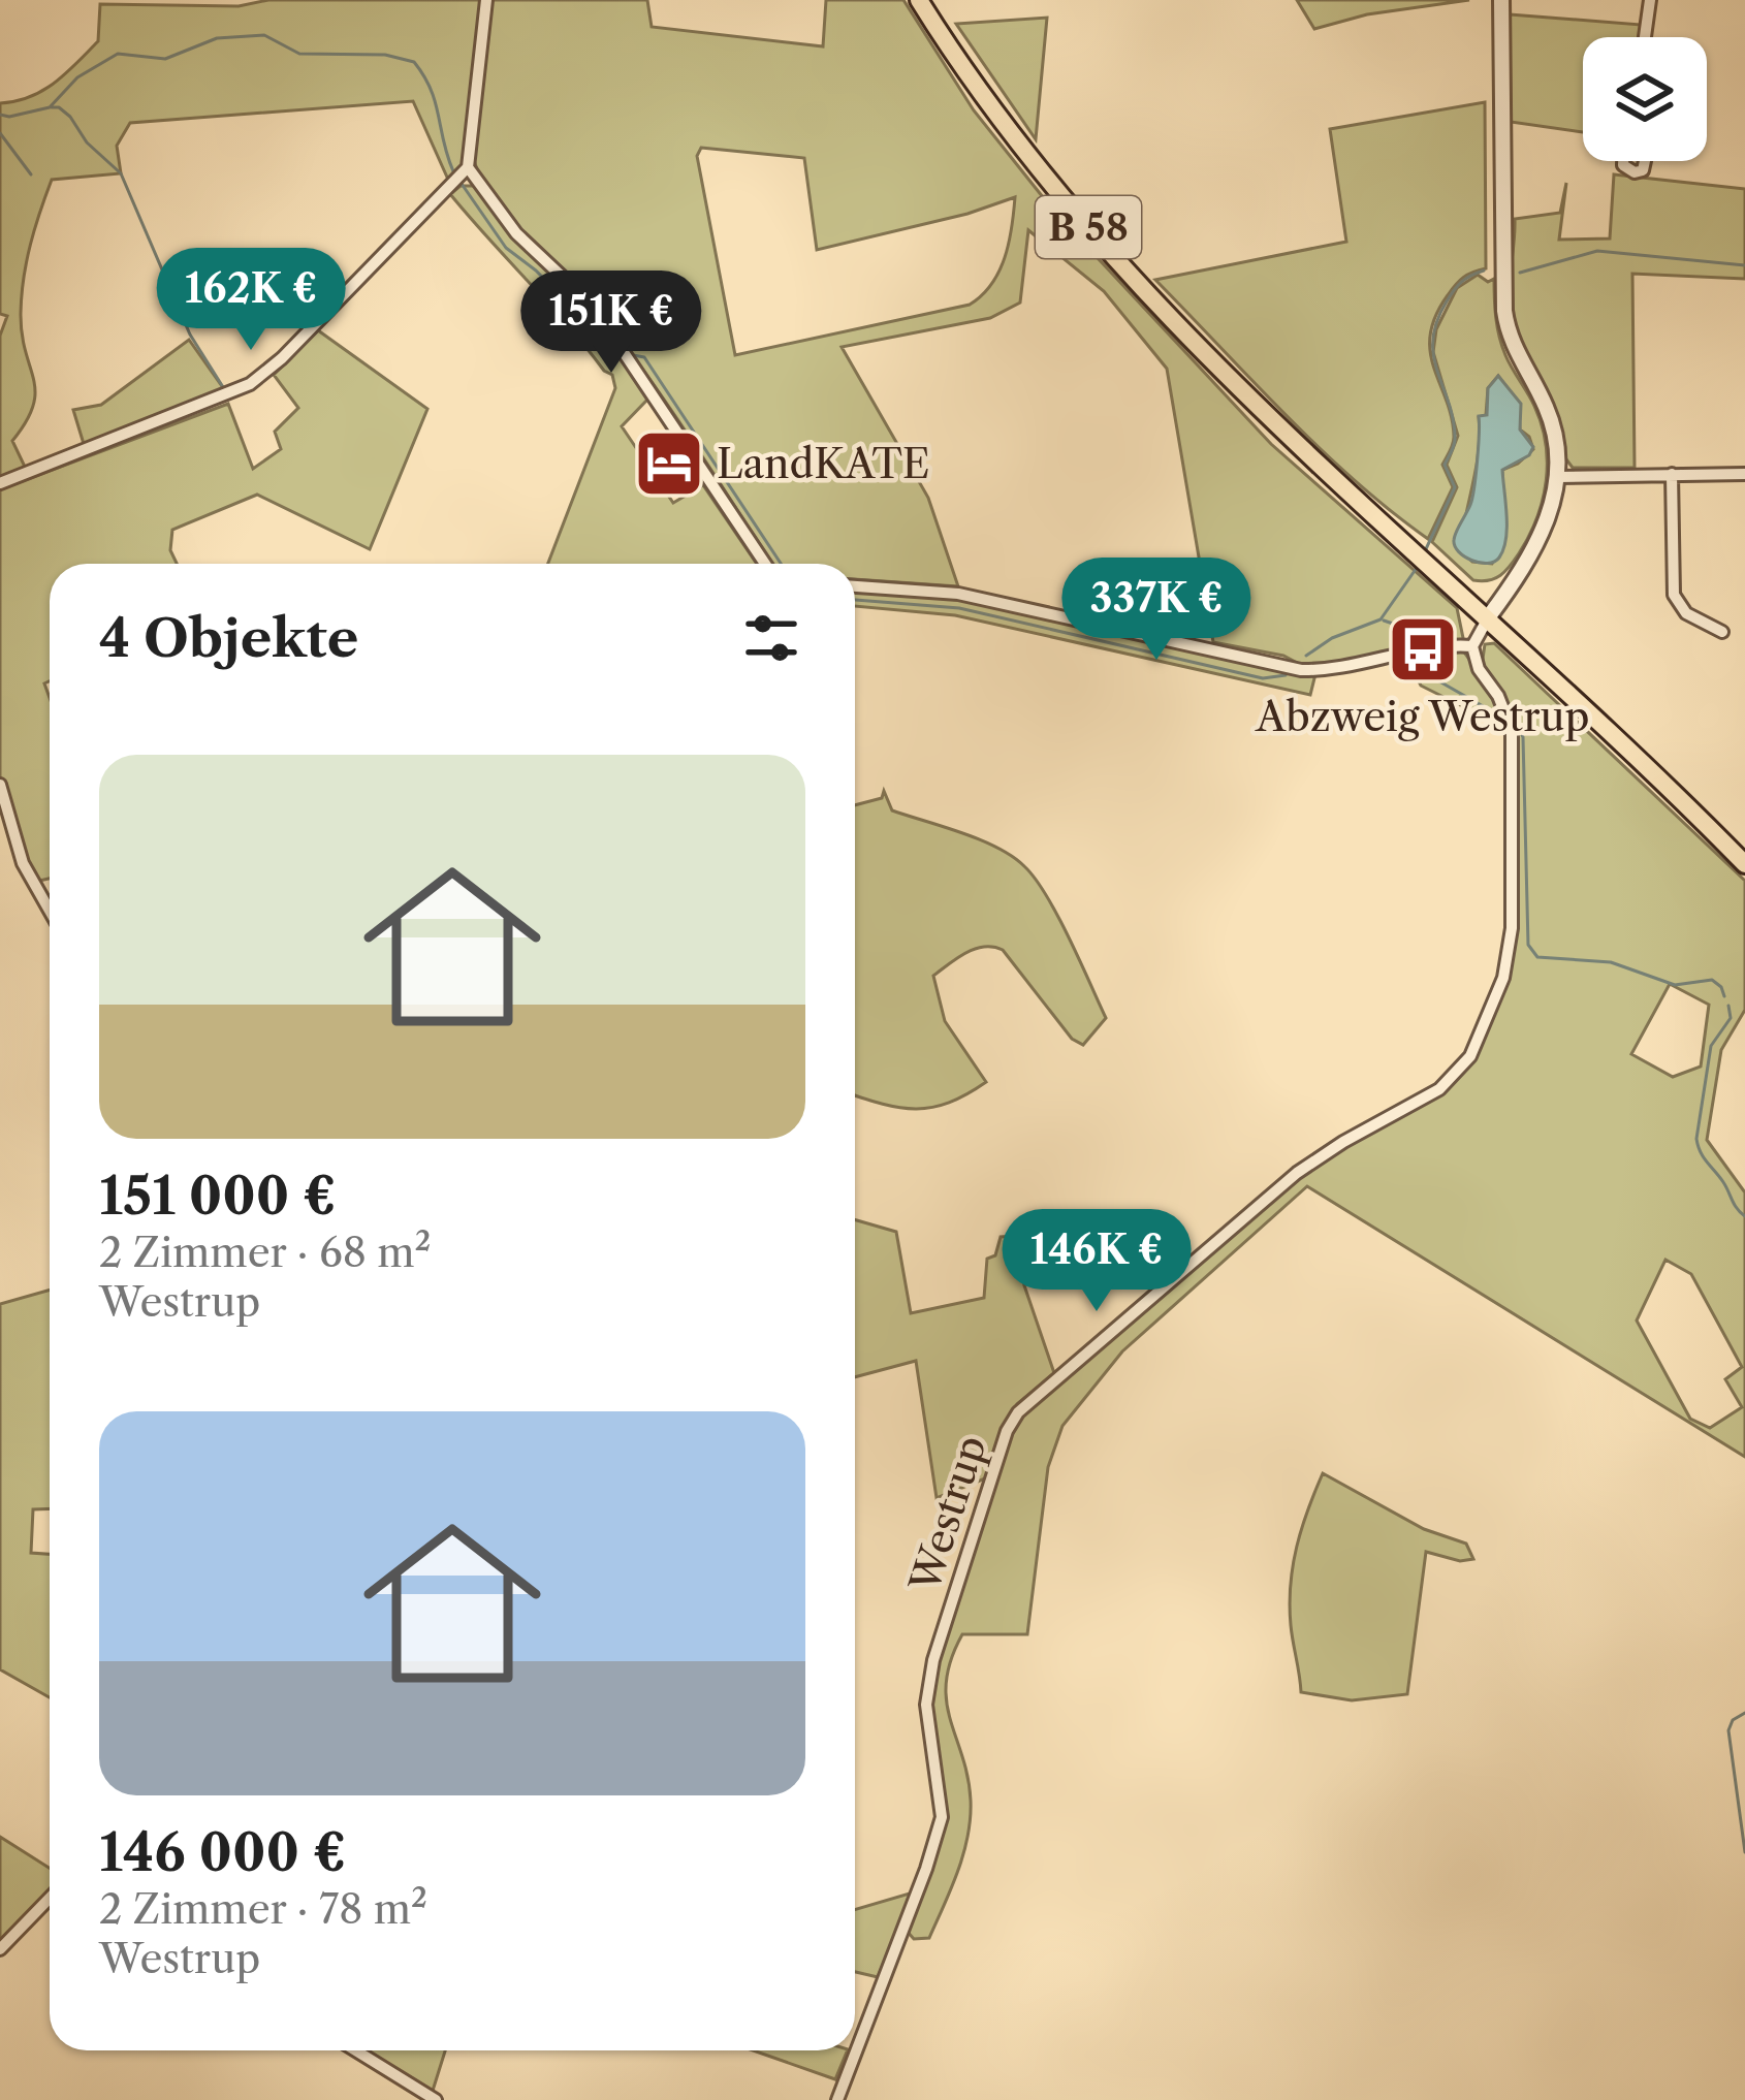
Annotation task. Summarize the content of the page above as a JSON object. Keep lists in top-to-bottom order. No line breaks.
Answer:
{"streets":{"main road":["B 58"],"street":["Westrup"]},"places":{"hotel":["LandKATE"],"bus stop":["Abzweig Westrup"]},"page":{"price":["162K €","151K €","337K €","146K €"],"heading":"4 Objekte","list":[{"name":"151 000 €","note":"2 Zimmer · 68 m² · Westrup"},{"name":"146 000 €","note":"2 Zimmer · 78 m² · Westrup"}]}}
